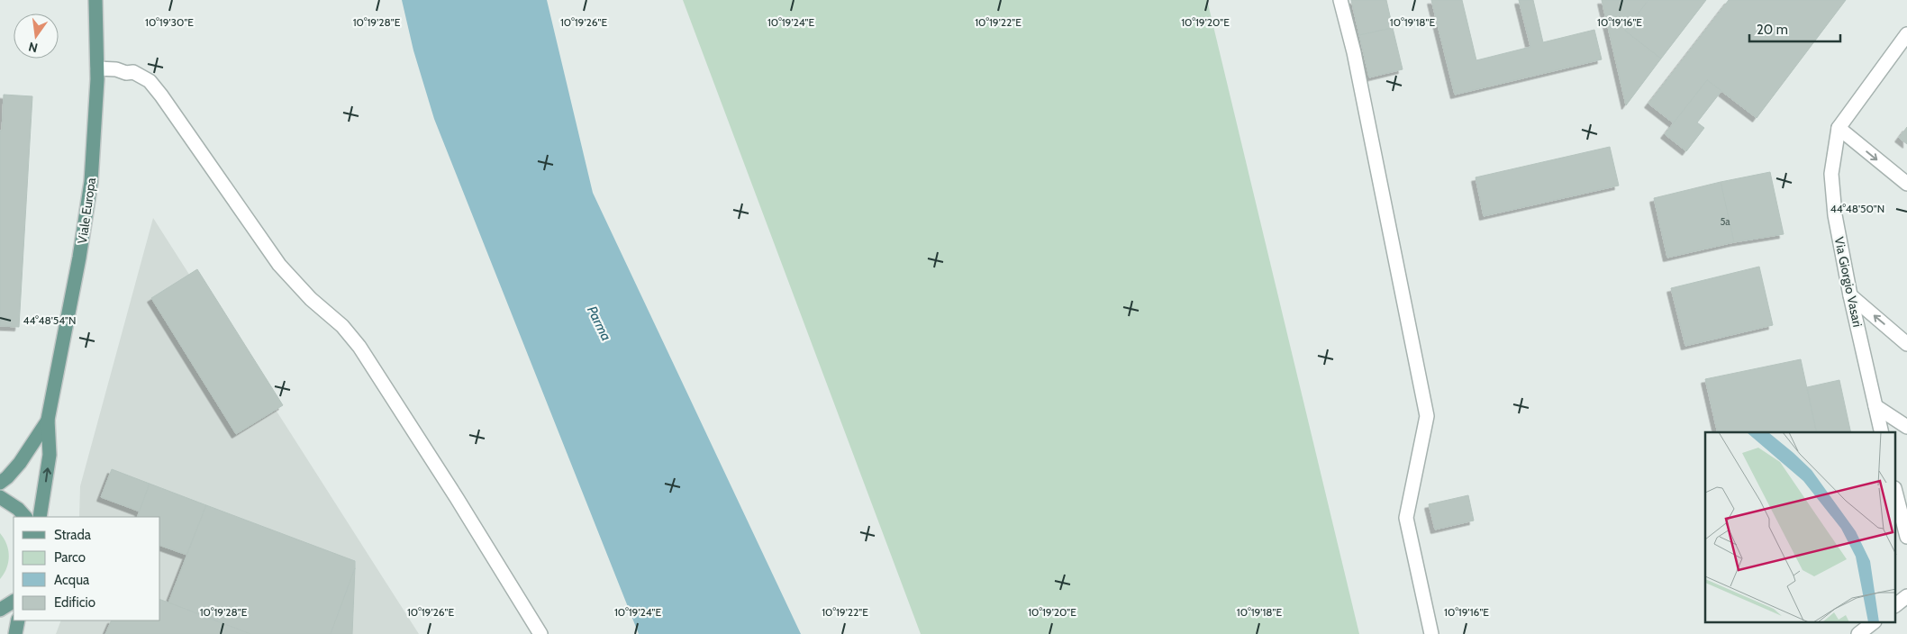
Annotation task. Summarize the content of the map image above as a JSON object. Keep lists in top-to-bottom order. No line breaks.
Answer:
{"streets":{"main road":["Viale Europa"],"street":["Via Giorgio Vasari"]},"water":["Parma"],"house_numbers":["5a"],"legend":["Strada","Parco","Acqua","Edificio"],"scale_bar":"20 m","north":"bottom","coordinates":["10°19'30\"E","10°19'28\"E","10°19'26\"E","10°19'24\"E","10°19'22\"E","10°19'20\"E","10°19'18\"E","10°19'16\"E","44°48'50\"N","44°48'54\"N"]}
